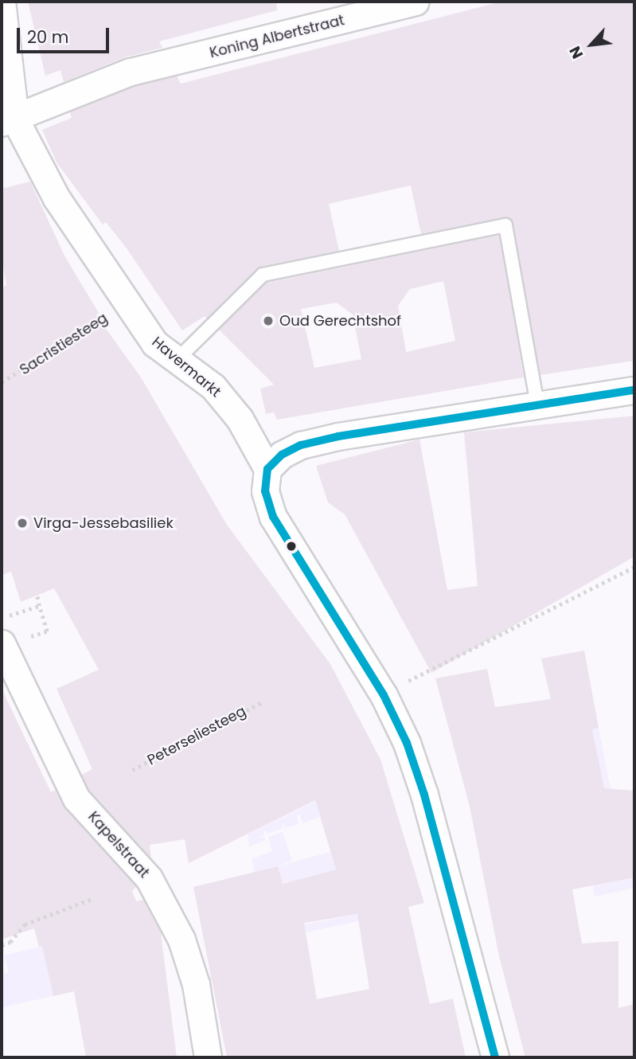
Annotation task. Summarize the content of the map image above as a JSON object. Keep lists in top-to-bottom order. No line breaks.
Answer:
{"streets":{"street":["Koning Albertstraat","Havermarkt","Kapelstraat"],"path":["Sacristiesteeg","Peterseliesteeg"]},"crossings":[["Koning Albertstraat","Havermarkt"],["Sacristiesteeg","Havermarkt"]],"places":["Oud Gerechtshof","Virga-Jessebasiliek"],"scale_bar":"20 m","north":"bottom left"}
